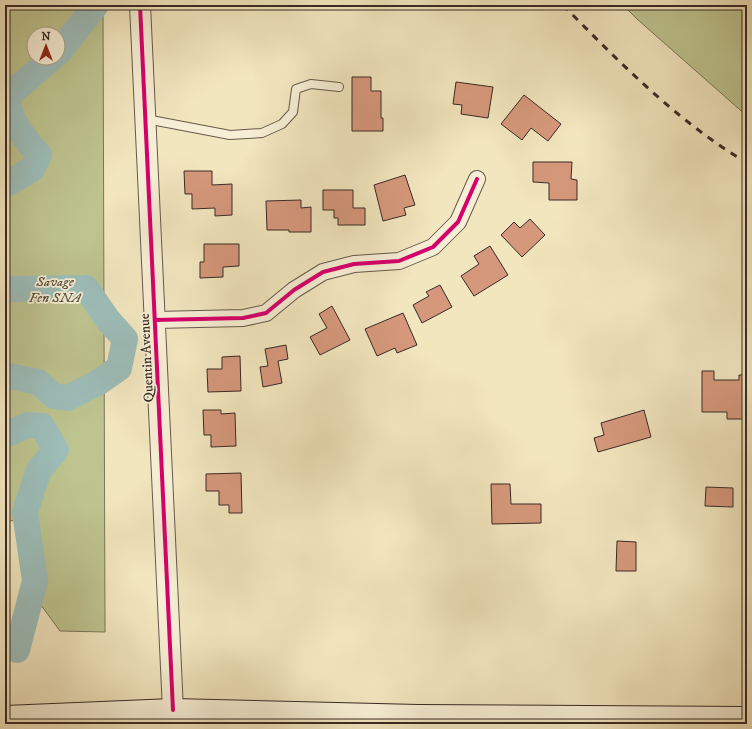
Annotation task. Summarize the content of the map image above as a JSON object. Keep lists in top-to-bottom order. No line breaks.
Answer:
{"streets":{"street":["Quentin Avenue"]},"parks":["Savage Fen SNA"],"north":"top"}
